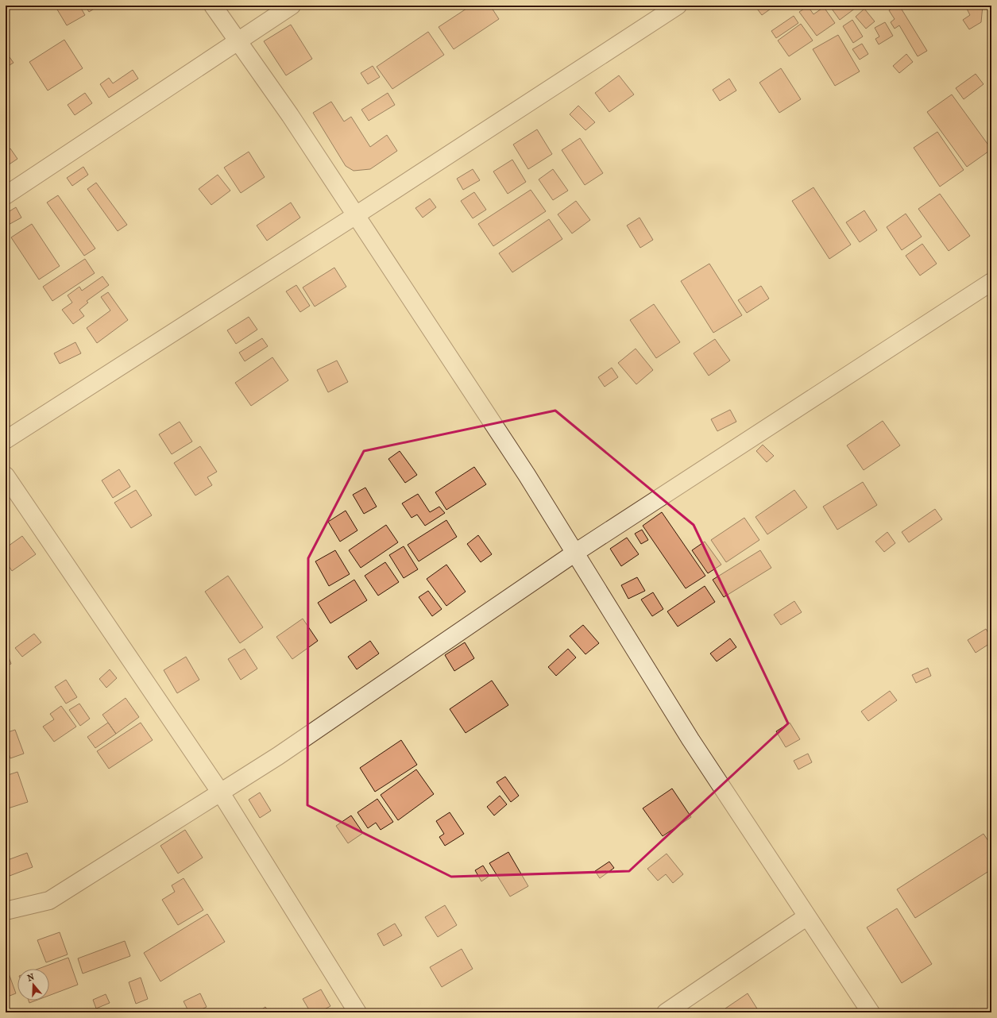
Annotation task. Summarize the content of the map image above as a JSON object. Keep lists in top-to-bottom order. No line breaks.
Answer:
{"north":"top"}
